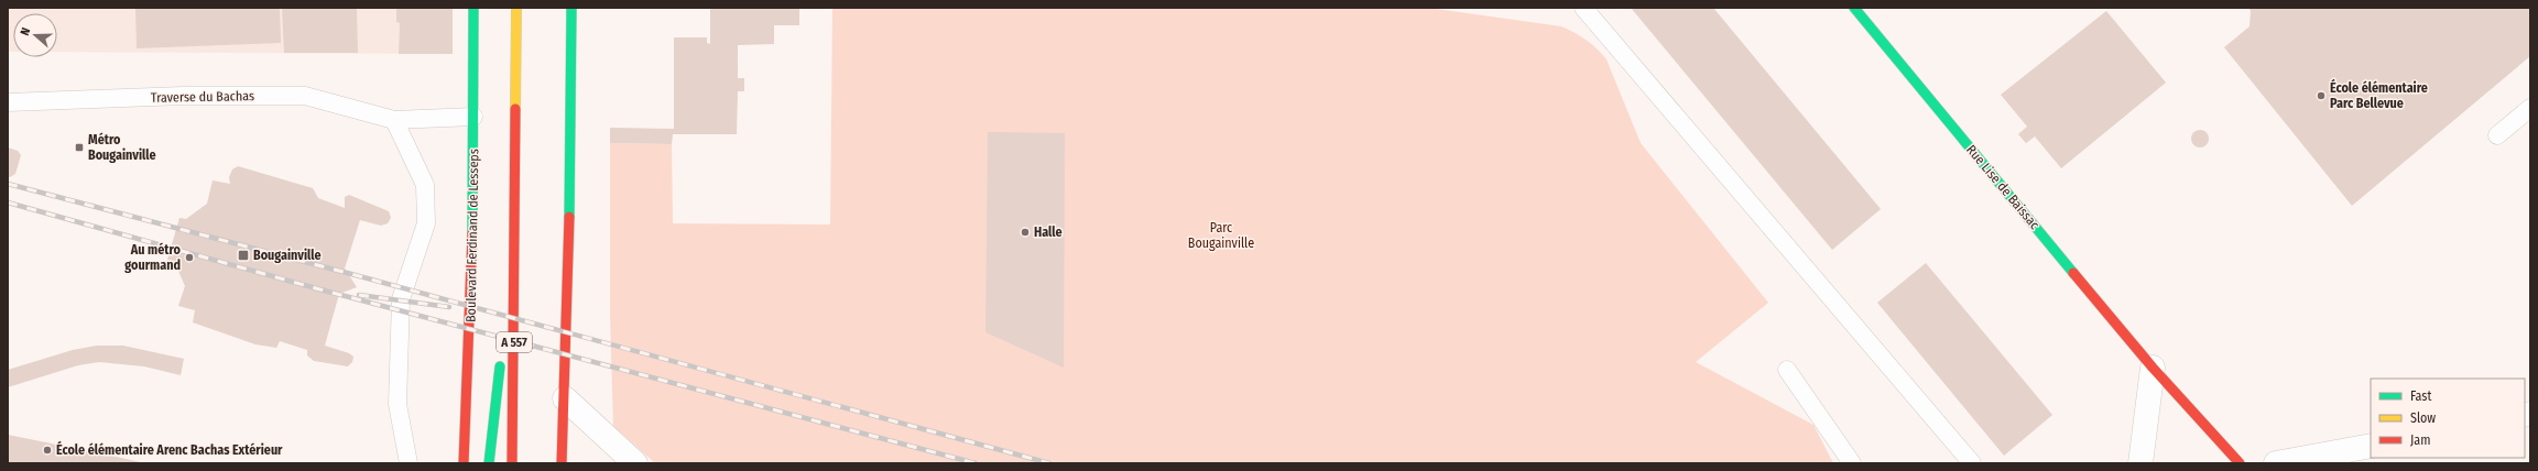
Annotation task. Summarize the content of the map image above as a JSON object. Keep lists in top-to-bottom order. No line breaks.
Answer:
{"streets":{"main road":["Rue Lise de Baissac","Boulevard Ferdinand de Lesseps","A 557"],"lane":["Traverse du Bachas"]},"crossings":[["Traverse du Bachas","Boulevard Ferdinand de Lesseps"]],"parks":["Parc Bougainville"],"places":{"other":["École élémentaire Parc Bellevue","Halle","Au métro gourmand","École élémentaire Arenc Bachas Extérieur"],"transit":["Métro Bougainville","Bougainville"]},"legend":["Fast","Slow","Jam"],"north":"left"}
